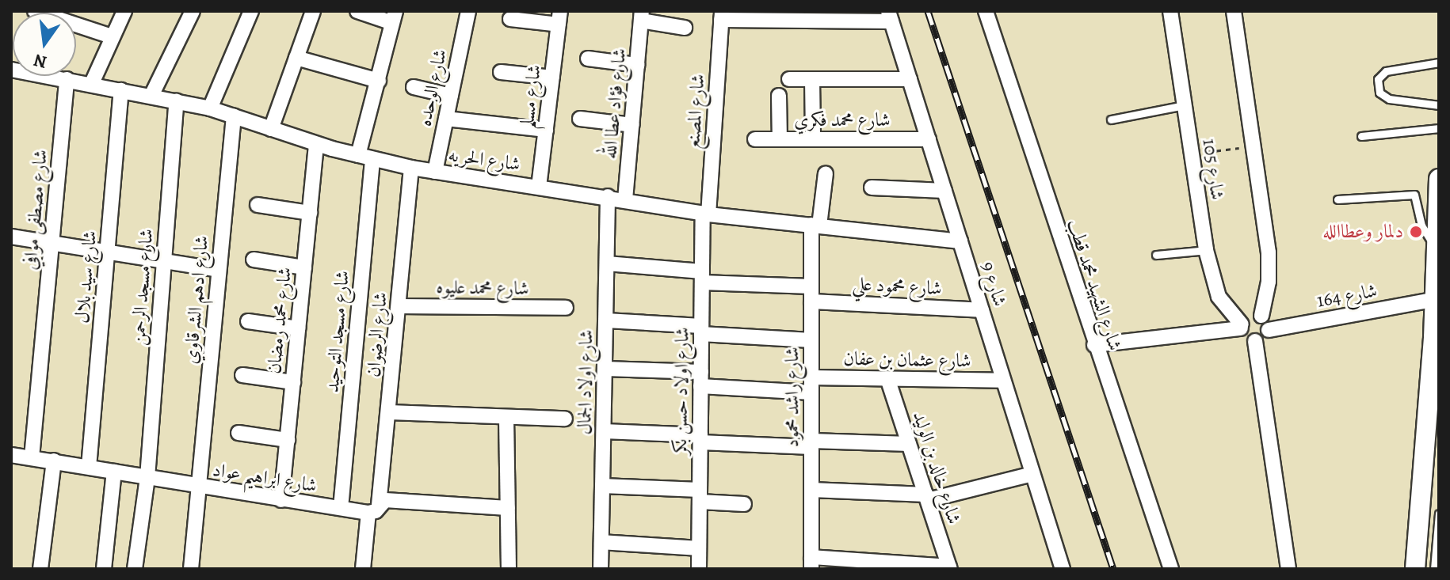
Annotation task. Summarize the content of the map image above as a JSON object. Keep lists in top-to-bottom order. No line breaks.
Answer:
{"streets":{"street":["شارع الوحده","شارع مسلم","شارع فؤاد عطا الله","شارع المصنع","شارع محمد فكري","شارع الحريه","شارع 105","شارع مصطفى موافي","شارع سيد بلال","شارع 9","شارع الشهيد محمد قطب","شارع محمود علي","شارع مسجد الرحمن","شارع محمد عليوه","شارع 164","شارع ادهم الشرقاوي","شارع محمد رمضان","شارع مسجد التوحيد","شارع الرضوان","شارع عثمان بن عفان","شارع اولاد الجمال","شارع اولاد حسن بكر","شارع راشد محمود","شارع خالد بن الوليد","شارع ابراهيم عواد"]},"crossings":[["شارع الوحده","شارع الحريه"],["شارع مسلم","شارع الحريه"],["شارع فؤاد عطا الله","شارع الحريه"],["شارع المصنع","شارع الحريه"],["شارع المصنع","شارع اولاد حسن بكر"],["شارع محمد فكري","شارع 9"],["شارع الحريه","شارع مصطفى موافي"],["شارع الحريه","شارع سيد بلال"],["شارع الحريه","شارع 9"],["شارع الحريه","شارع مسجد الرحمن"],["شارع الحريه","شارع ادهم الشرقاوي"],["شارع الحريه","شارع محمد رمضان"],["شارع الحريه","شارع مسجد التوحيد"],["شارع الحريه","شارع الرضوان"],["شارع الحريه","شارع اولاد الجمال"],["شارع الحريه","شارع اولاد حسن بكر"],["شارع الحريه","شارع راشد محمود"],["شارع 105","شارع 164"],["شارع مصطفى موافي","شارع ابراهيم عواد"],["شارع سيد بلال","شارع ابراهيم عواد"],["شارع 9","شارع محمود علي"],["شارع 9","شارع عثمان بن عفان"],["شارع محمود علي","شارع اولاد الجمال"],["شارع محمود علي","شارع اولاد حسن بكر"],["شارع محمود علي","شارع راشد محمود"],["شارع مسجد الرحمن","شارع ابراهيم عواد"],["شارع محمد عليوه","شارع الرضوان"],["شارع ادهم الشرقاوي","شارع ابراهيم عواد"],["شارع محمد رمضان","شارع ابراهيم عواد"],["شارع مسجد التوحيد","شارع ابراهيم عواد"],["شارع الرضوان","شارع ابراهيم عواد"],["شارع عثمان بن عفان","شارع اولاد الجمال"],["شارع عثمان بن عفان","شارع اولاد حسن بكر"],["شارع عثمان بن عفان","شارع راشد محمود"],["شارع عثمان بن عفان","شارع خالد بن الوليد"]],"places":["دلمار وعطاالله"],"north":"bottom"}
